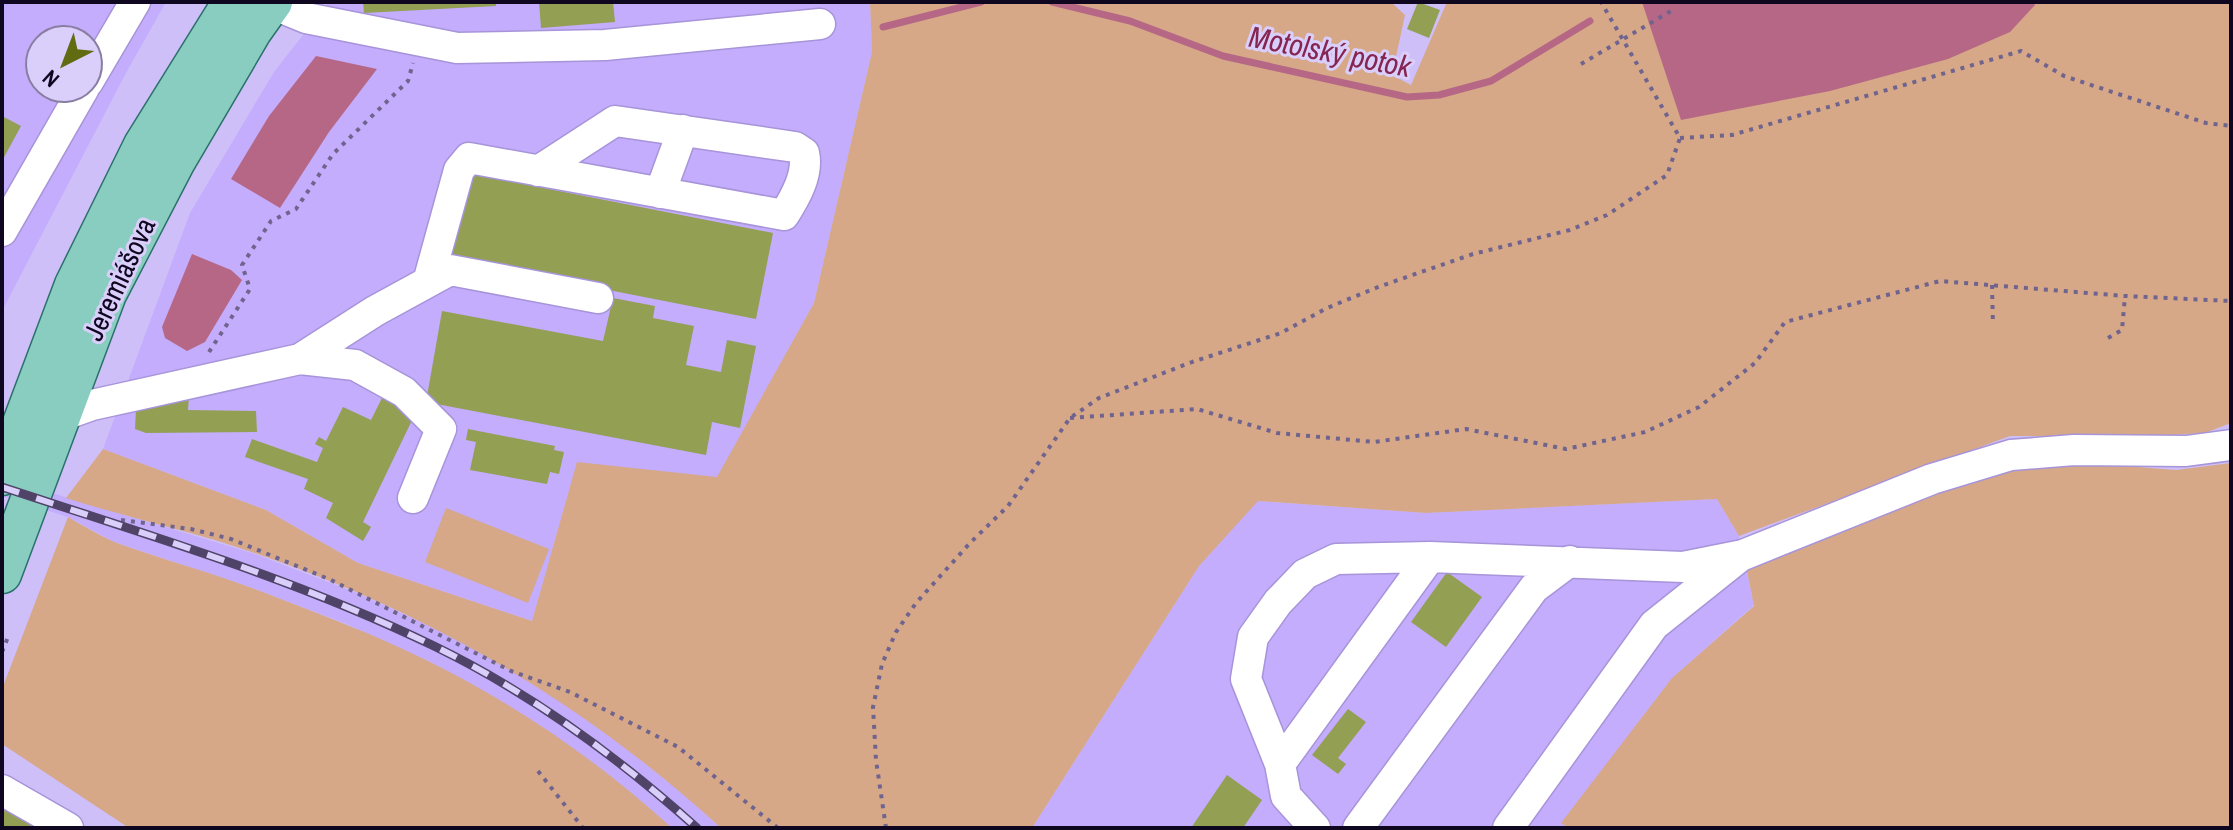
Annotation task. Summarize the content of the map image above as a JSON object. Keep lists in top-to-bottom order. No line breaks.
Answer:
{"streets":{"main road":["Jeremiášova"]},"water":["Motolský potok"],"north":"bottom left"}
